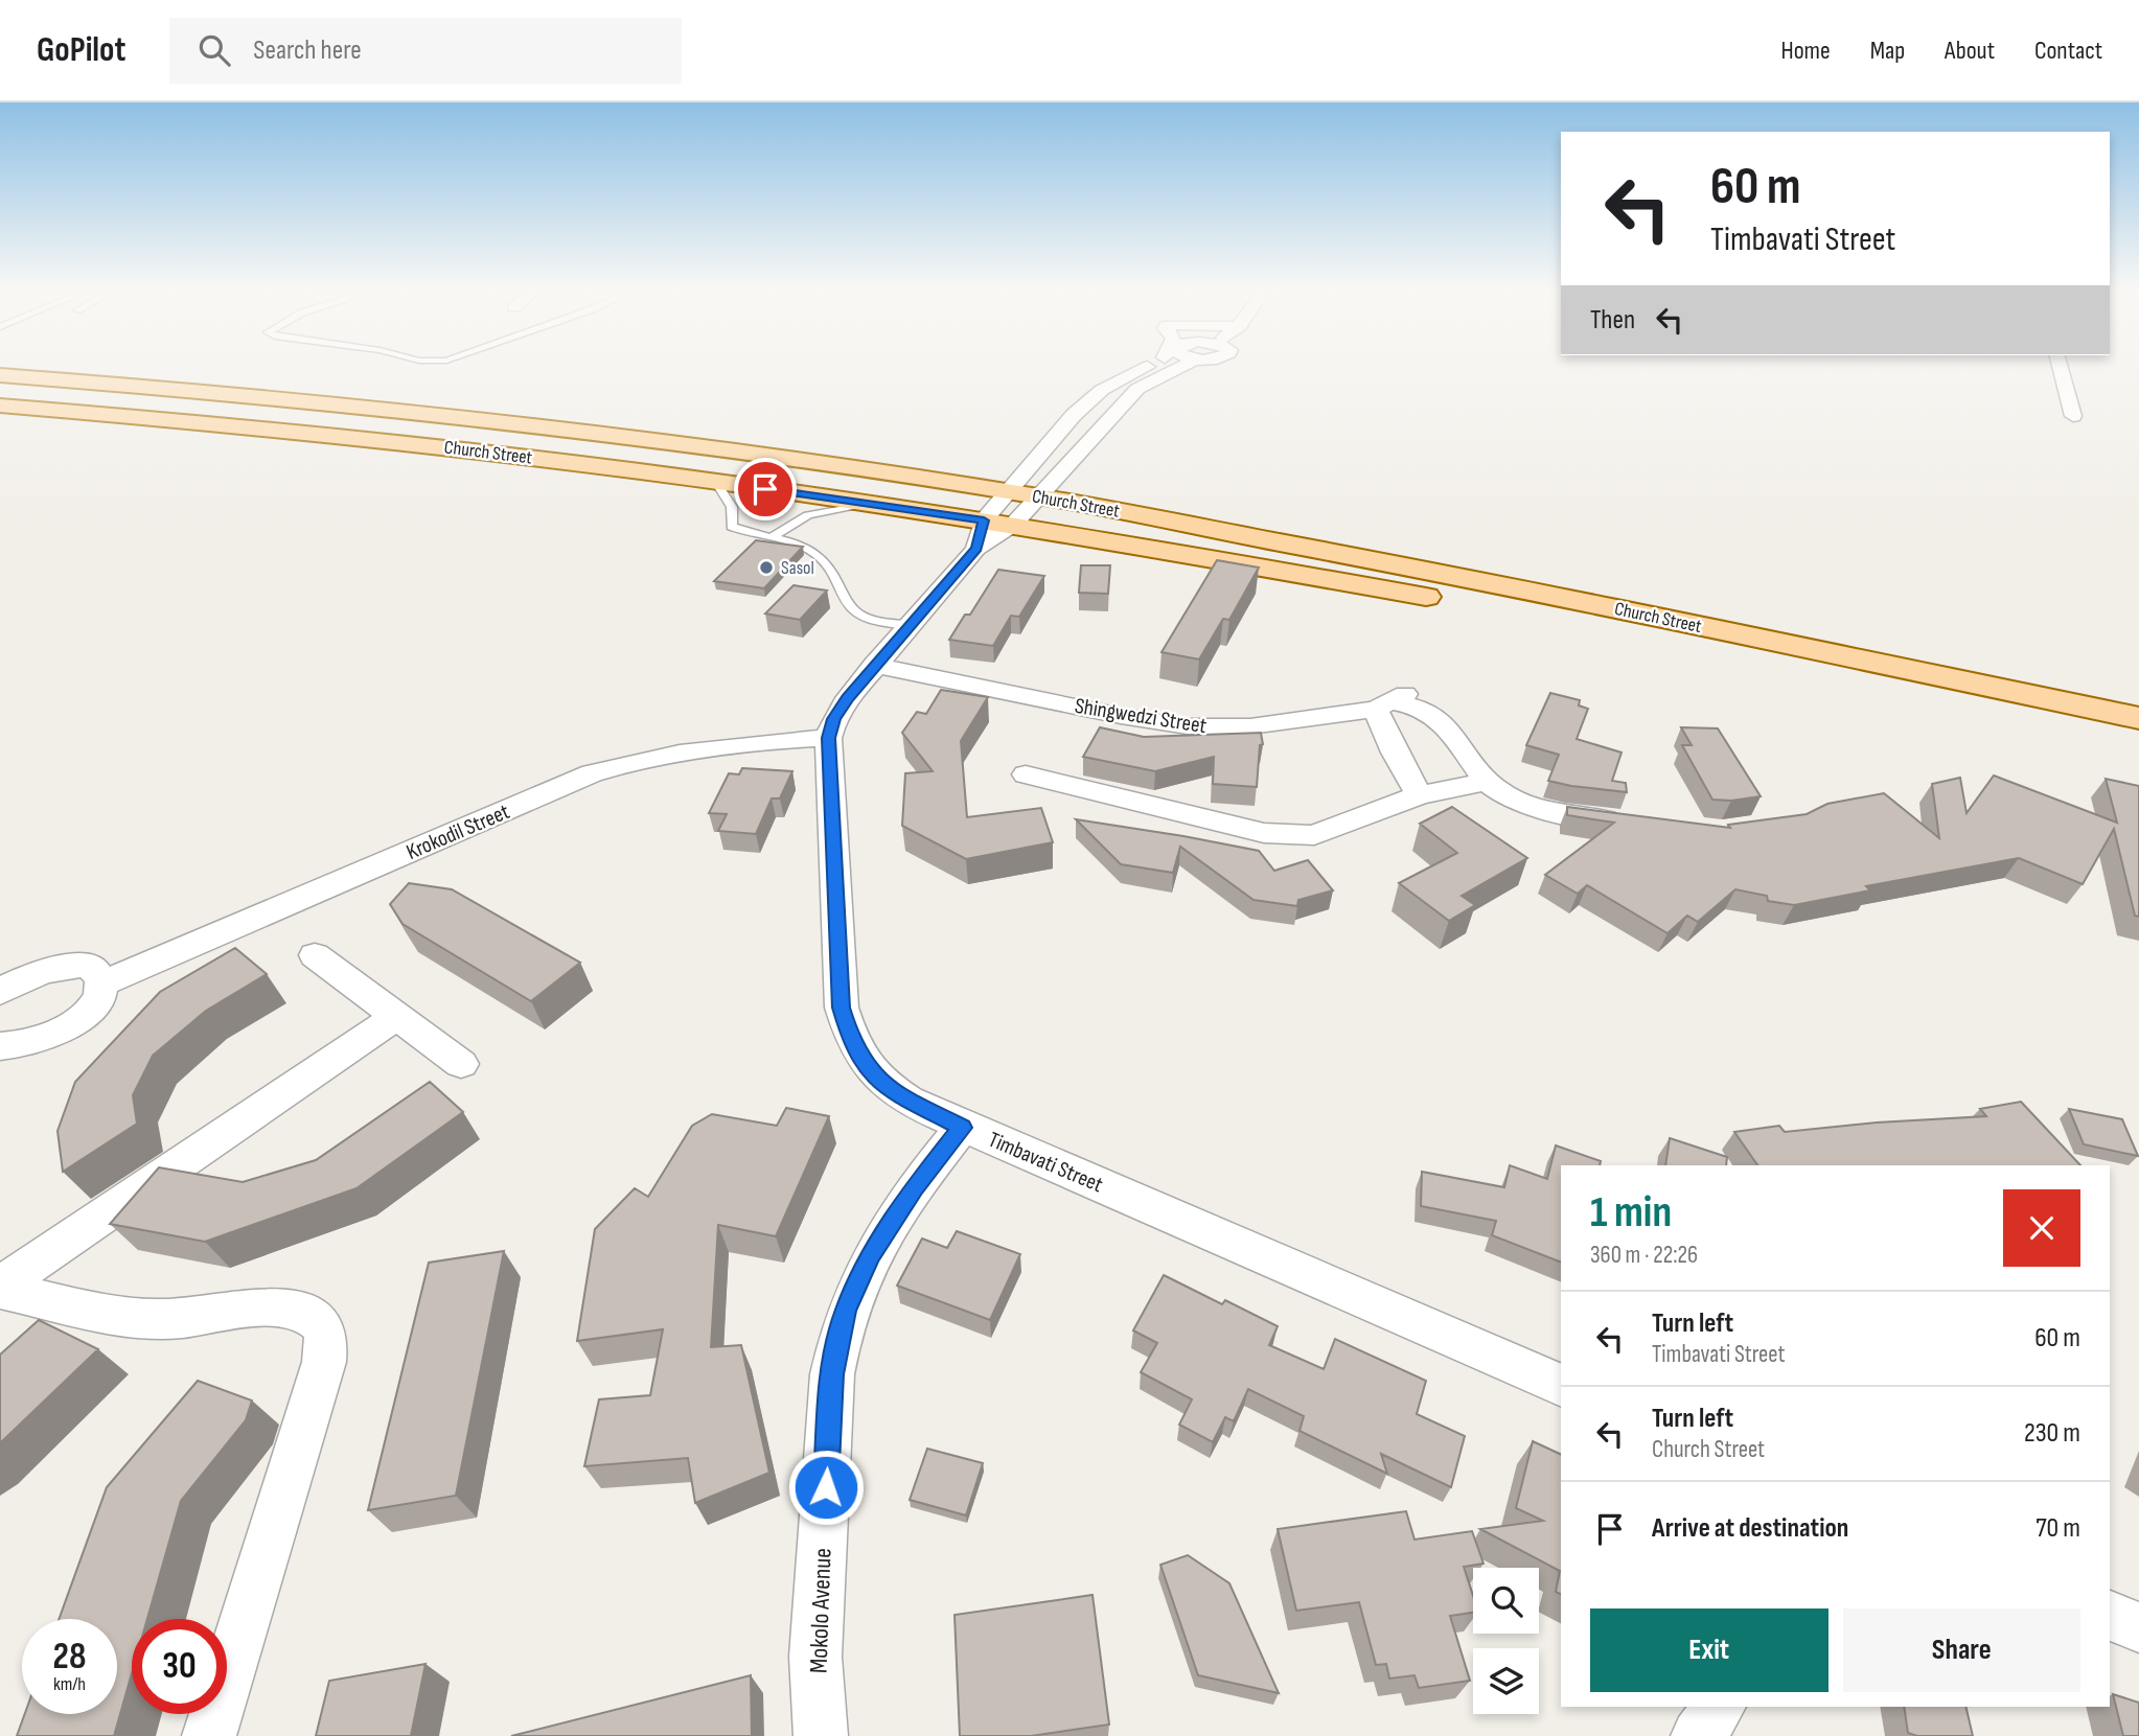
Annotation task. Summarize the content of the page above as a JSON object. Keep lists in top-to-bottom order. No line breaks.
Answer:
{"streets":{"main road":["Church Street"],"street":["Shingwedzi Street","Krokodil Street","Timbavati Street","Mokolo Avenue"]},"crossings":[["Church Street","Timbavati Street"],["Shingwedzi Street","Timbavati Street"],["Krokodil Street","Timbavati Street"],["Timbavati Street","Mokolo Avenue"]],"places":["Sasol"],"page":{"header":"GoPilot","search":"Search here","nav":["Home","Map","About","Contact"],"turn":["60 m","Timbavati Street"],"then":"Then","heading":["1 min","360 m · 22:26"],"list":[{"name":"Turn left","note":"Timbavati Street","value":"60 m"},{"name":"Turn left","note":"Church Street","value":"230 m"},{"name":"Arrive at destination","value":"70 m"}],"buttons":["Exit","Share"],"speed":"28 km/h","limit":"30"}}
